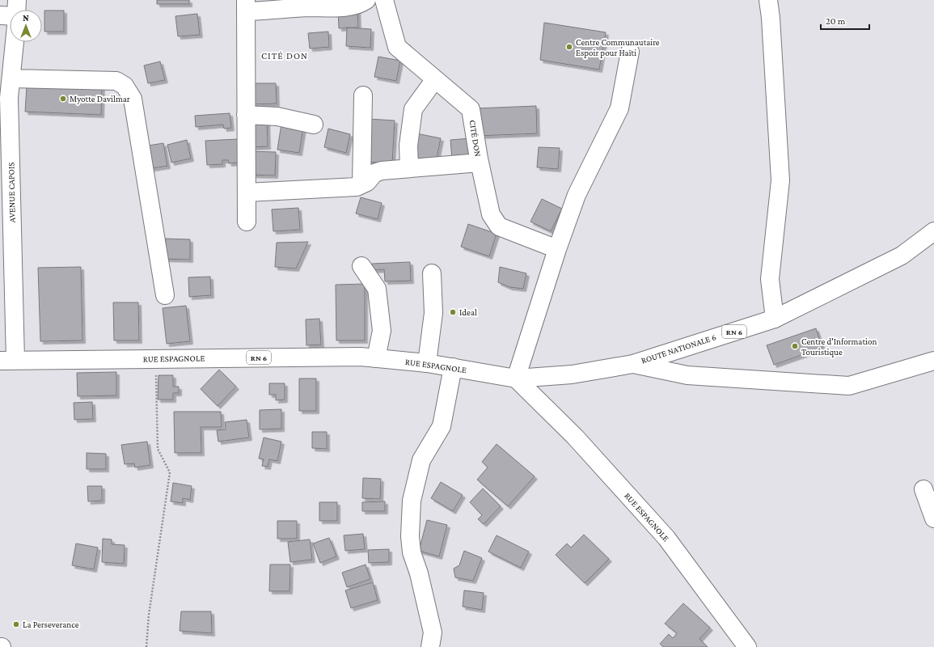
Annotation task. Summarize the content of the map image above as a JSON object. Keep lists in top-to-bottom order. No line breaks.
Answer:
{"streets":{"street":["CITÉ DON","AVENUE CAPOIS","RN 6","ROUTE NATIONALE 6","RUE ESPAGNOLE"]},"crossings":[["AVENUE CAPOIS","RUE ESPAGNOLE"],["ROUTE NATIONALE 6","RUE ESPAGNOLE"]],"districts":["CITÉ DON"],"places":["Centre Communautaire Espoir pour Haïti","Myotte Davilmar","Ideal","Centre d'Information Touristique","La Perseverance"],"scale_bar":"20 m","north":"top"}
